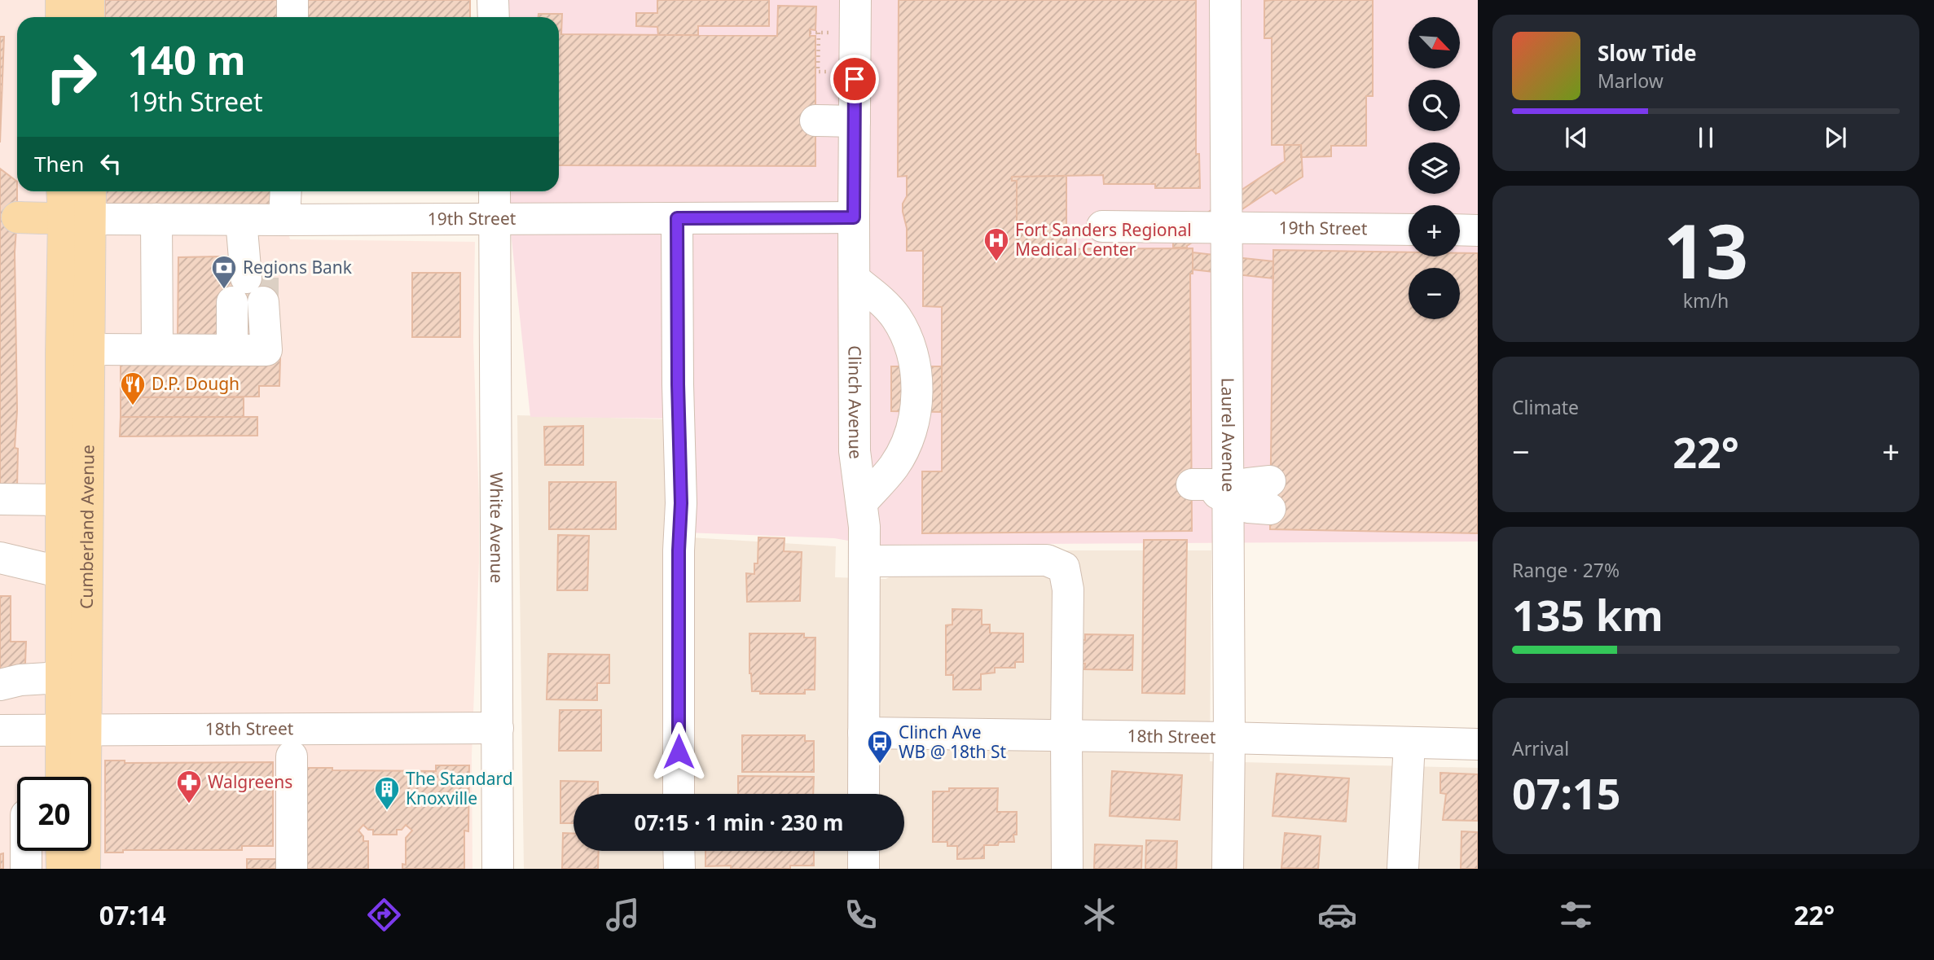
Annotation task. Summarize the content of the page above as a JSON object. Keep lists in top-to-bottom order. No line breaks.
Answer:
{"streets":{"main road":["Cumberland Avenue"],"street":["19th Street","Clinch Avenue","Laurel Avenue","White Avenue","18th Street"]},"crossings":[["19th Street","Clinch Avenue"],["19th Street","Laurel Avenue"],["19th Street","Cumberland Avenue"],["19th Street","White Avenue"],["Clinch Avenue","18th Street"],["Laurel Avenue","18th Street"],["Cumberland Avenue","18th Street"],["White Avenue","18th Street"]],"places":{"hospital":["Fort Sanders Regional Medical Center"],"bank":["Regions Bank"],"restaurant":["D.P. Dough"],"bus stop":["Clinch Ave WB @ 18th St"],"pharmacy":["Walgreens"],"building":["The Standard Knoxville"]},"north":"bottom right","page":{"map_buttons":["+","−"],"turn":["140 m","19th Street"],"song":["Slow Tide","Marlow"],"then":"Then","tile":[["13","km/h"],"Climate",["Range · 27%","135 km"],["Arrival","07:15"]],"heat":["−","22°","+"],"limit":"20","trip":"07:15 · 1 min · 230 m","tabs":["07:14","22°"]}}
